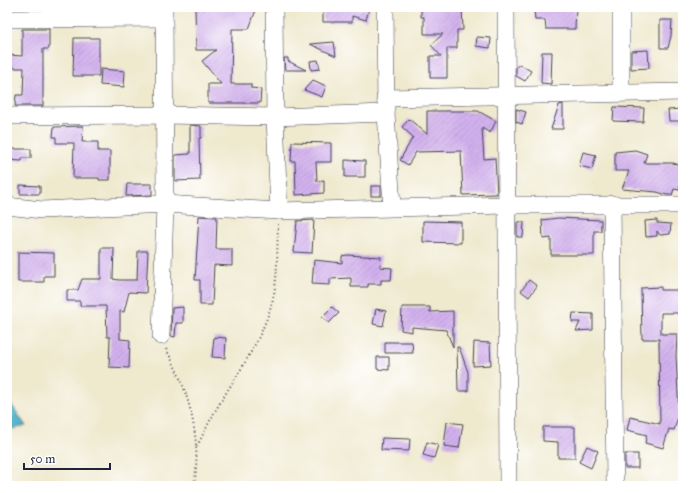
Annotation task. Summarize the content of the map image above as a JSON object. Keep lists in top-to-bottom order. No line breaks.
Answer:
{"scale_bar":"50 m"}
